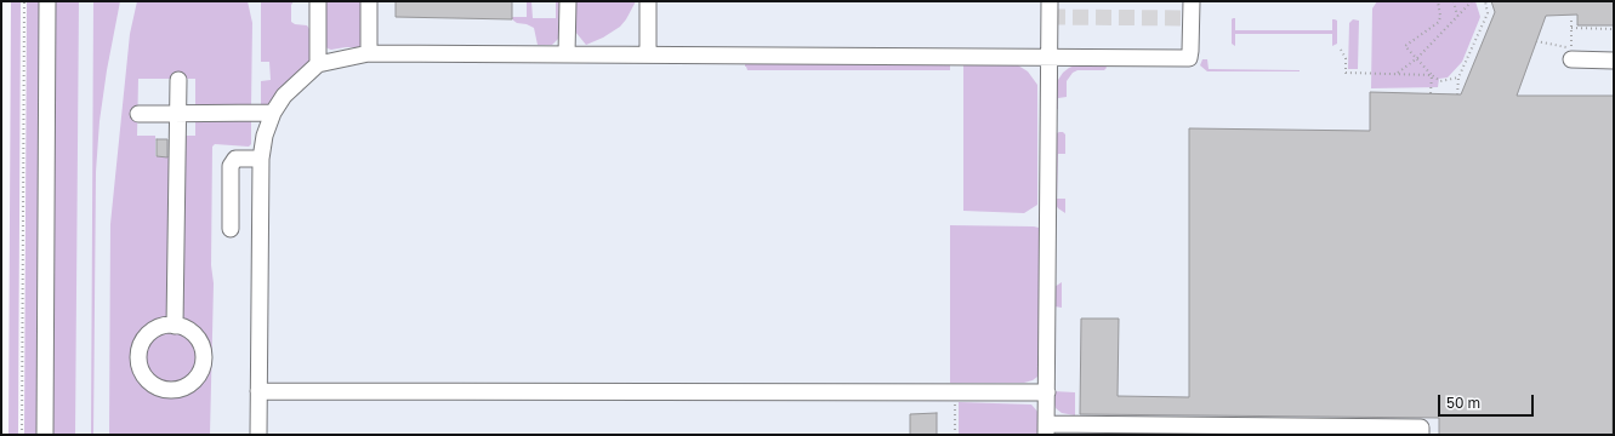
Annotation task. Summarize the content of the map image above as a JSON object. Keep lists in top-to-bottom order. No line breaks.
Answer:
{"scale_bar":"50 m"}
